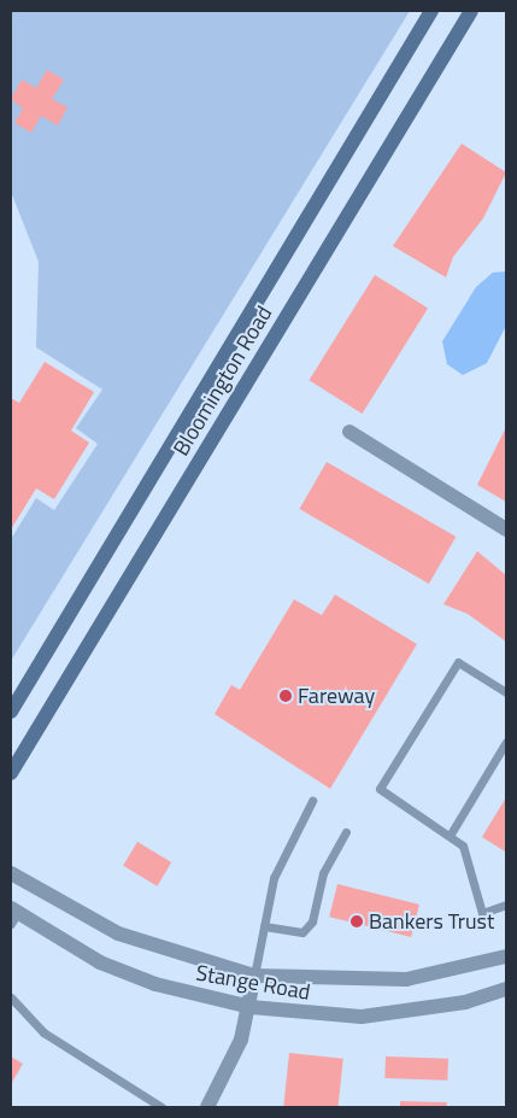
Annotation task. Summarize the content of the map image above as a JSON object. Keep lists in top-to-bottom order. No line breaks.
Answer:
{"streets":{"main road":["Bloomington Road"],"street":["Stange Road"]},"places":["Fareway","Bankers Trust"]}
